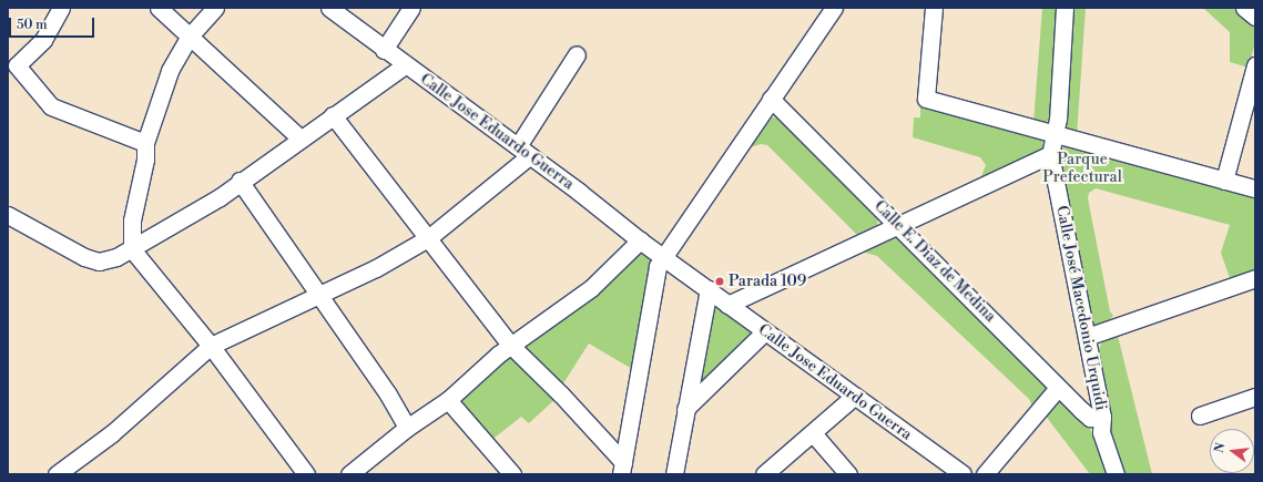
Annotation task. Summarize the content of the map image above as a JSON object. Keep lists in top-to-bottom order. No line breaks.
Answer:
{"streets":{"street":["Calle Jose Eduardo Guerra","Calle E. Diaz de Medina","Calle José Macedonio Urquidi"]},"crossings":[["Calle E. Diaz de Medina","Calle José Macedonio Urquidi"]],"parks":["Parque Prefectural"],"places":["Parada 109"],"scale_bar":"50 m","north":"left"}
